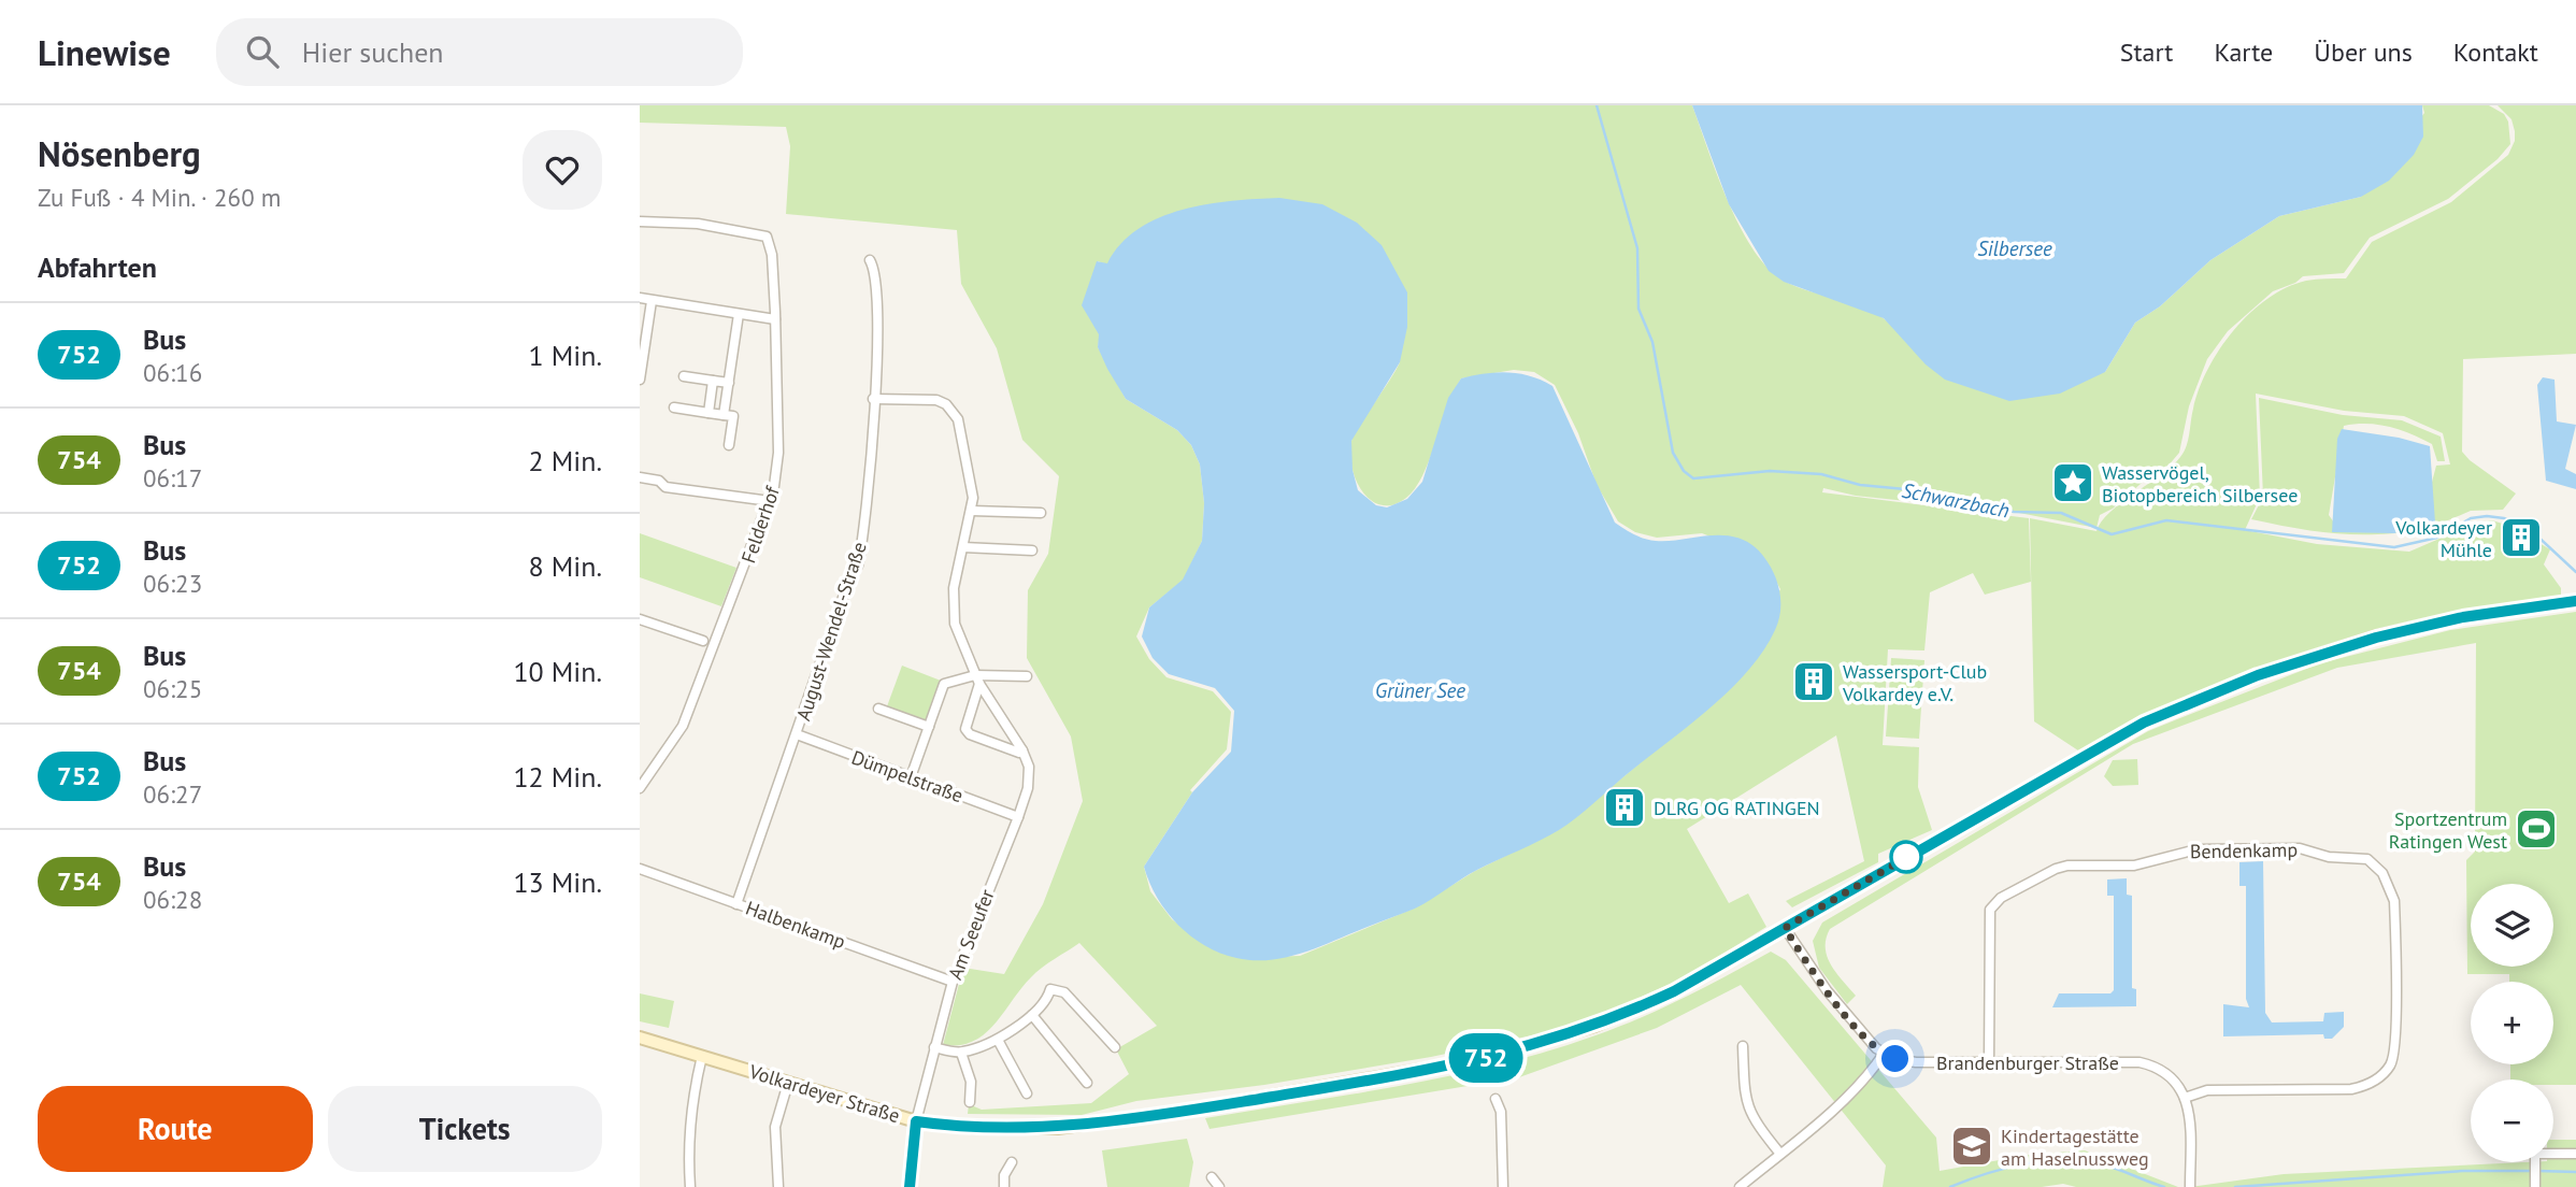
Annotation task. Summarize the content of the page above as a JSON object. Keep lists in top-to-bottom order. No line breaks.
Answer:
{"streets":{"main road":["Volkardeyer Straße"],"street":["Felderhof","August-Wendel-Straße","Dümpelstraße","Bendenkamp","Halbenkamp","Am Seeufer","Brandenburger Straße"]},"crossings":[["August-Wendel-Straße","Dümpelstraße"],["August-Wendel-Straße","Halbenkamp"],["August-Wendel-Straße","Am Seeufer"],["Dümpelstraße","Am Seeufer"],["Bendenkamp","Brandenburger Straße"],["Halbenkamp","Am Seeufer"],["Am Seeufer","Volkardeyer Straße"]],"water":["Silbersee","Schwarzbach","Grüner See"],"places":{"place":["Wasservögel, Biotopbereich Silbersee"],"building":["Volkardeyer Mühle","Wassersport-Club Volkardey e.V.","DLRG OG RATINGEN"],"sports":["Sportzentrum Ratingen West"],"school or university":["Kindertagestätte am Haselnussweg"]},"lines":["bus line 752"],"page":{"header":"Linewise","search":"Hier suchen","nav":["Start","Karte","Über uns","Kontakt"],"heading":[["Nösenberg","Zu Fuß · 4 Min. · 260 m"],"Abfahrten"],"on_map":"752","list":[{"mark":"752","name":"Bus","note":"06:16","value":"1 Min."},{"mark":"754","name":"Bus","note":"06:17","value":"2 Min."},{"mark":"752","name":"Bus","note":"06:23","value":"8 Min."},{"mark":"754","name":"Bus","note":"06:25","value":"10 Min."},{"mark":"752","name":"Bus","note":"06:27","value":"12 Min."},{"mark":"754","name":"Bus","note":"06:28","value":"13 Min."}],"map_buttons":["+","−"],"buttons":["Route","Tickets"]}}
